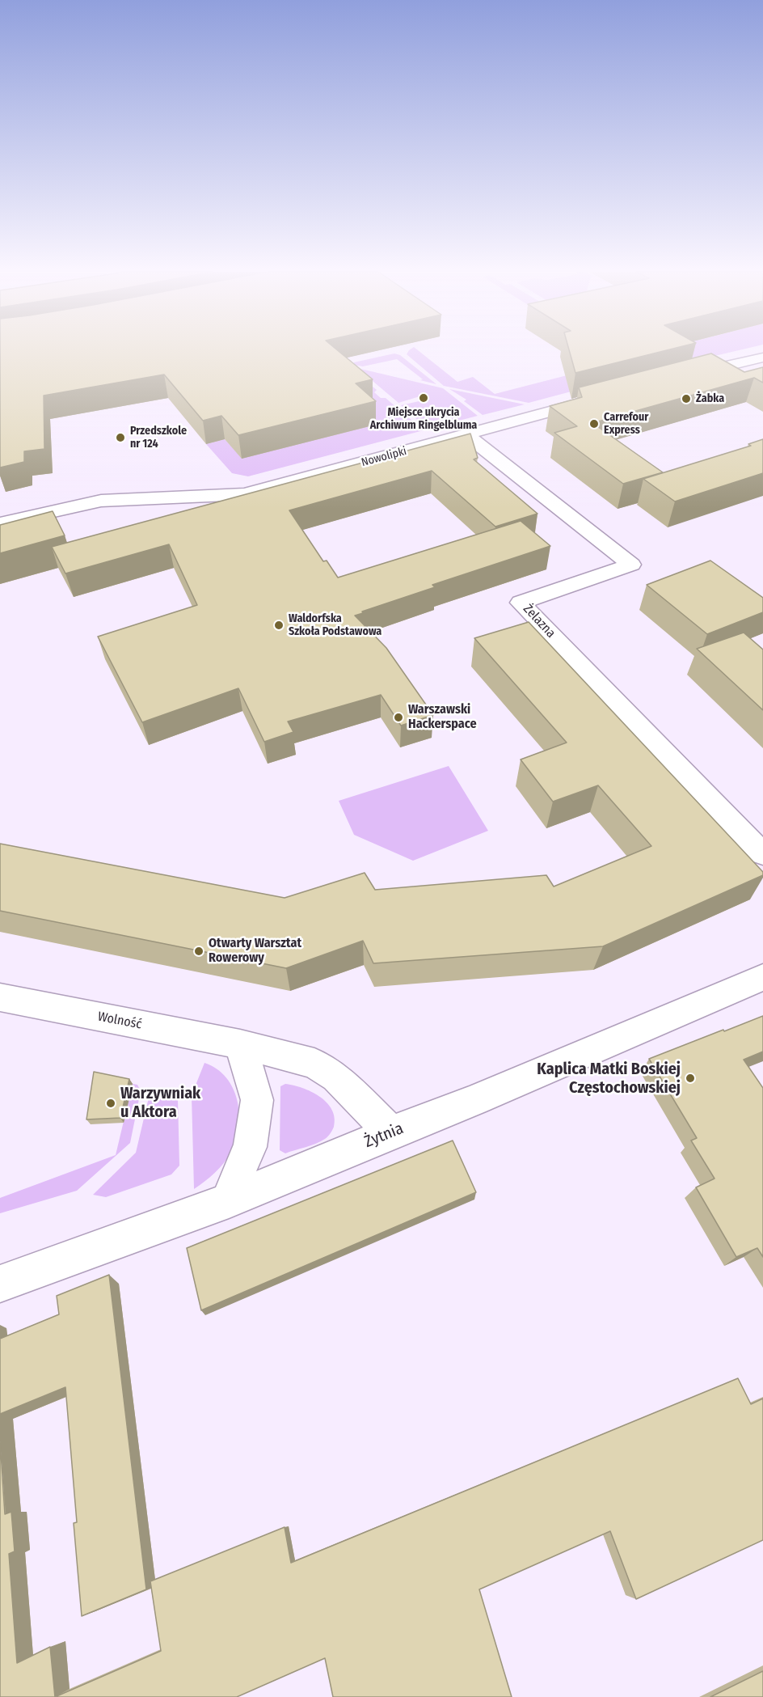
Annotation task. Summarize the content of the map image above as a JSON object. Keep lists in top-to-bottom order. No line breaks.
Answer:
{"streets":{"street":["Nowolipki","Żelazna","Wolność","Żytnia"]},"crossings":[["Nowolipki","Żelazna"],["Wolność","Żytnia"]],"places":["Miejsce ukrycia Archiwum Ringelbluma","Żabka","Carrefour Express","Przedszkole nr 124","Waldorfska Szkoła Podstawowa","Warszawski Hackerspace","Otwarty Warsztat Rowerowy","Kaplica Matki Boskiej Częstochowskiej","Warzywniak u Aktora"]}
